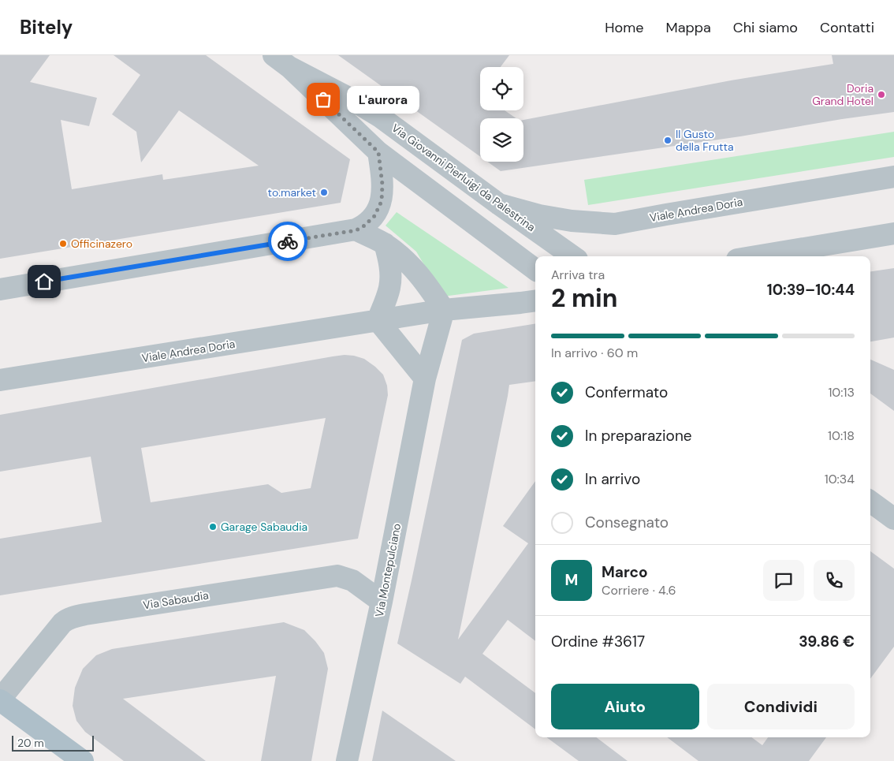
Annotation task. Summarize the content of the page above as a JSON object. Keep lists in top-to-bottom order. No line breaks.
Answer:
{"streets":{"street":["Via Giovanni Pierluigi da Palestrina","Viale Andrea Doria","Via Montepulciano","Via Sabaudia"]},"crossings":[["Via Giovanni Pierluigi da Palestrina","Viale Andrea Doria"],["Viale Andrea Doria","Via Montepulciano"],["Via Montepulciano","Via Sabaudia"]],"places":["Doria Grand Hotel","L'aurora","Il Gusto della Frutta","to.market","Officinazero","Garage Sabaudia"],"scale_bar":"20 m","page":{"header":"Bitely","nav":["Home","Mappa","Chi siamo","Contatti"],"bubble":"L'aurora","heading":["2 min","Arriva tra","10:39–10:44"],"panel":["Marco","Corriere · 4.6","Ordine #3617","39.86 €"],"bar":"In arrivo · 60 m","list":[["Confermato","10:13"],["In preparazione","10:18"],["In arrivo","10:34"],"Consegnato"],"round":"M","buttons":["Aiuto","Condividi"],"scale":"20 m"}}
